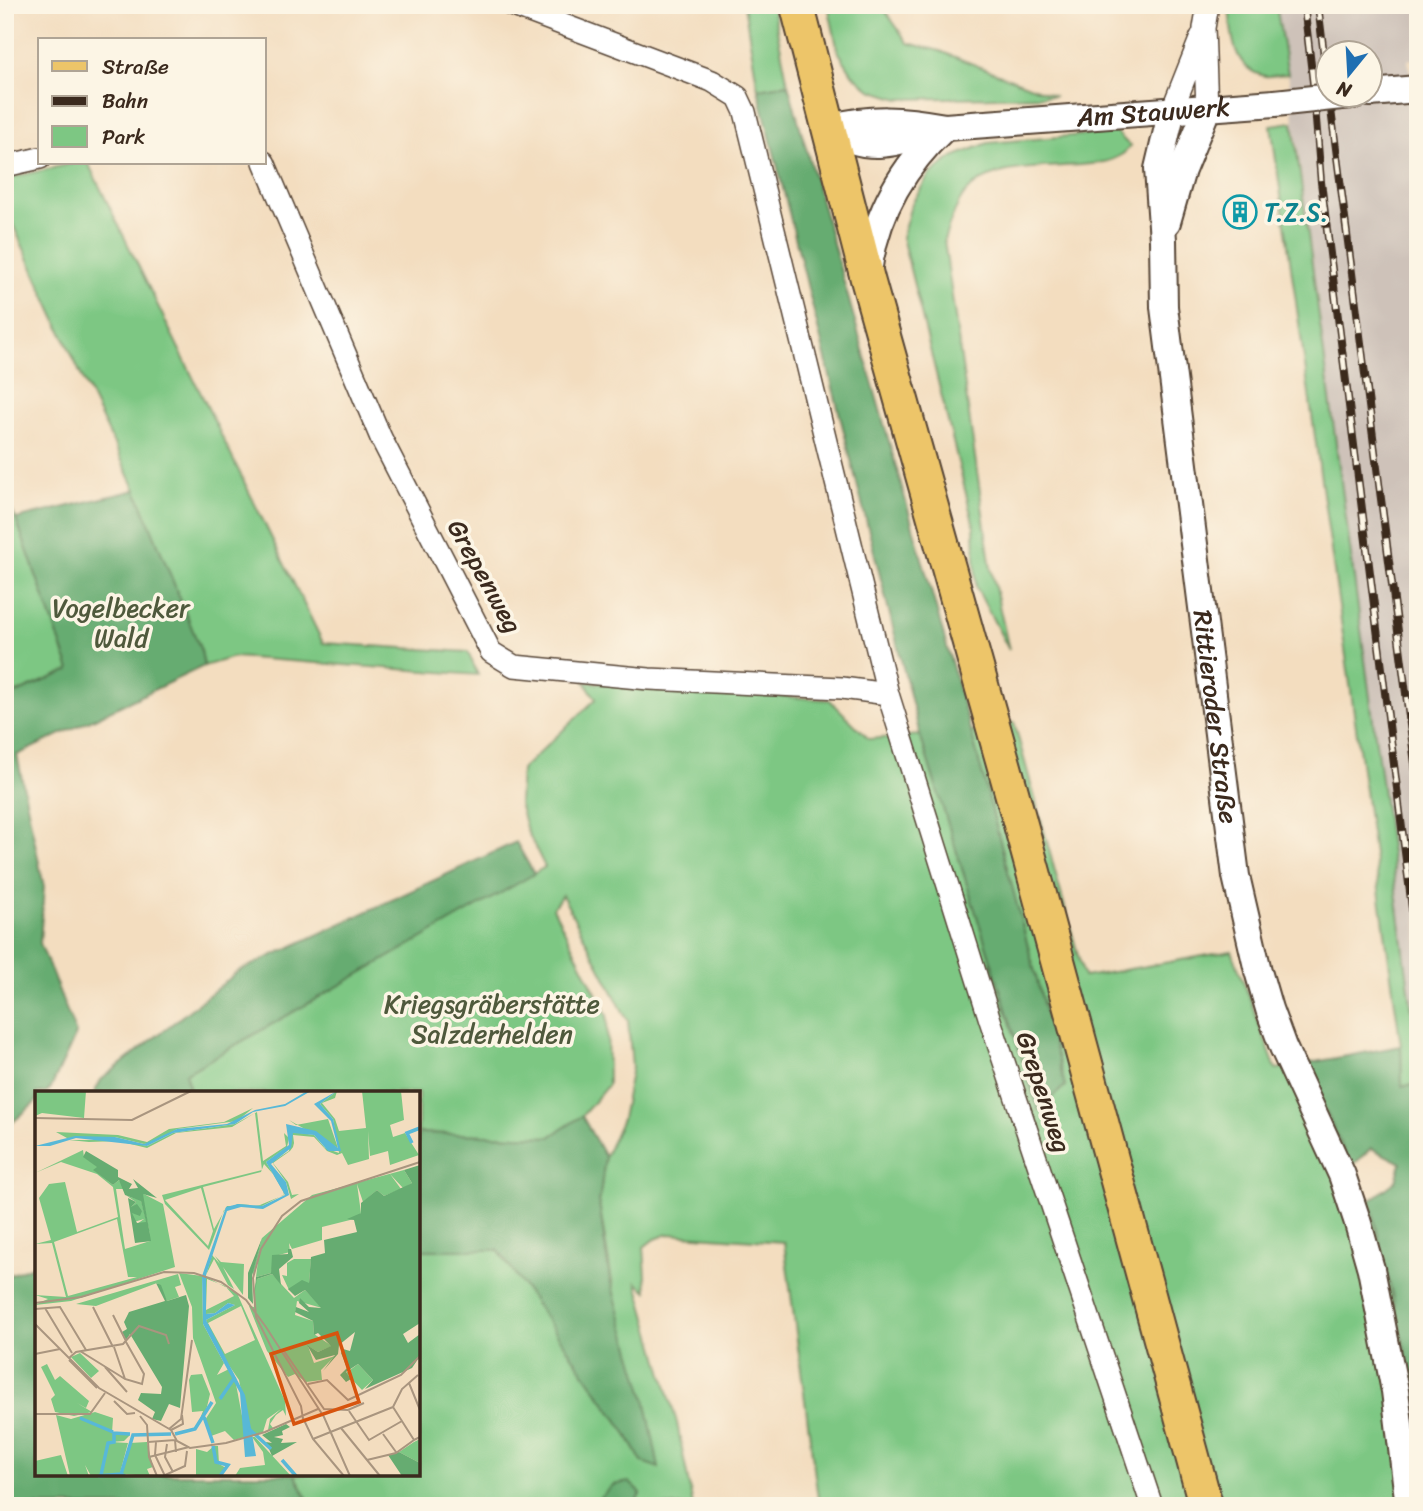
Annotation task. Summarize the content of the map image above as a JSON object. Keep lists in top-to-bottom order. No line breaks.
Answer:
{"streets":{"street":["Am Stauwerk","Grepenweg","Rittieroder Straße"]},"crossings":[["Am Stauwerk","Rittieroder Straße"]],"parks":["Vogelbecker Wald","Kriegsgräberstätte Salzderhelden"],"places":{"building":["T.Z.S."]},"legend":["Straße","Bahn","Park"],"north":"bottom"}
